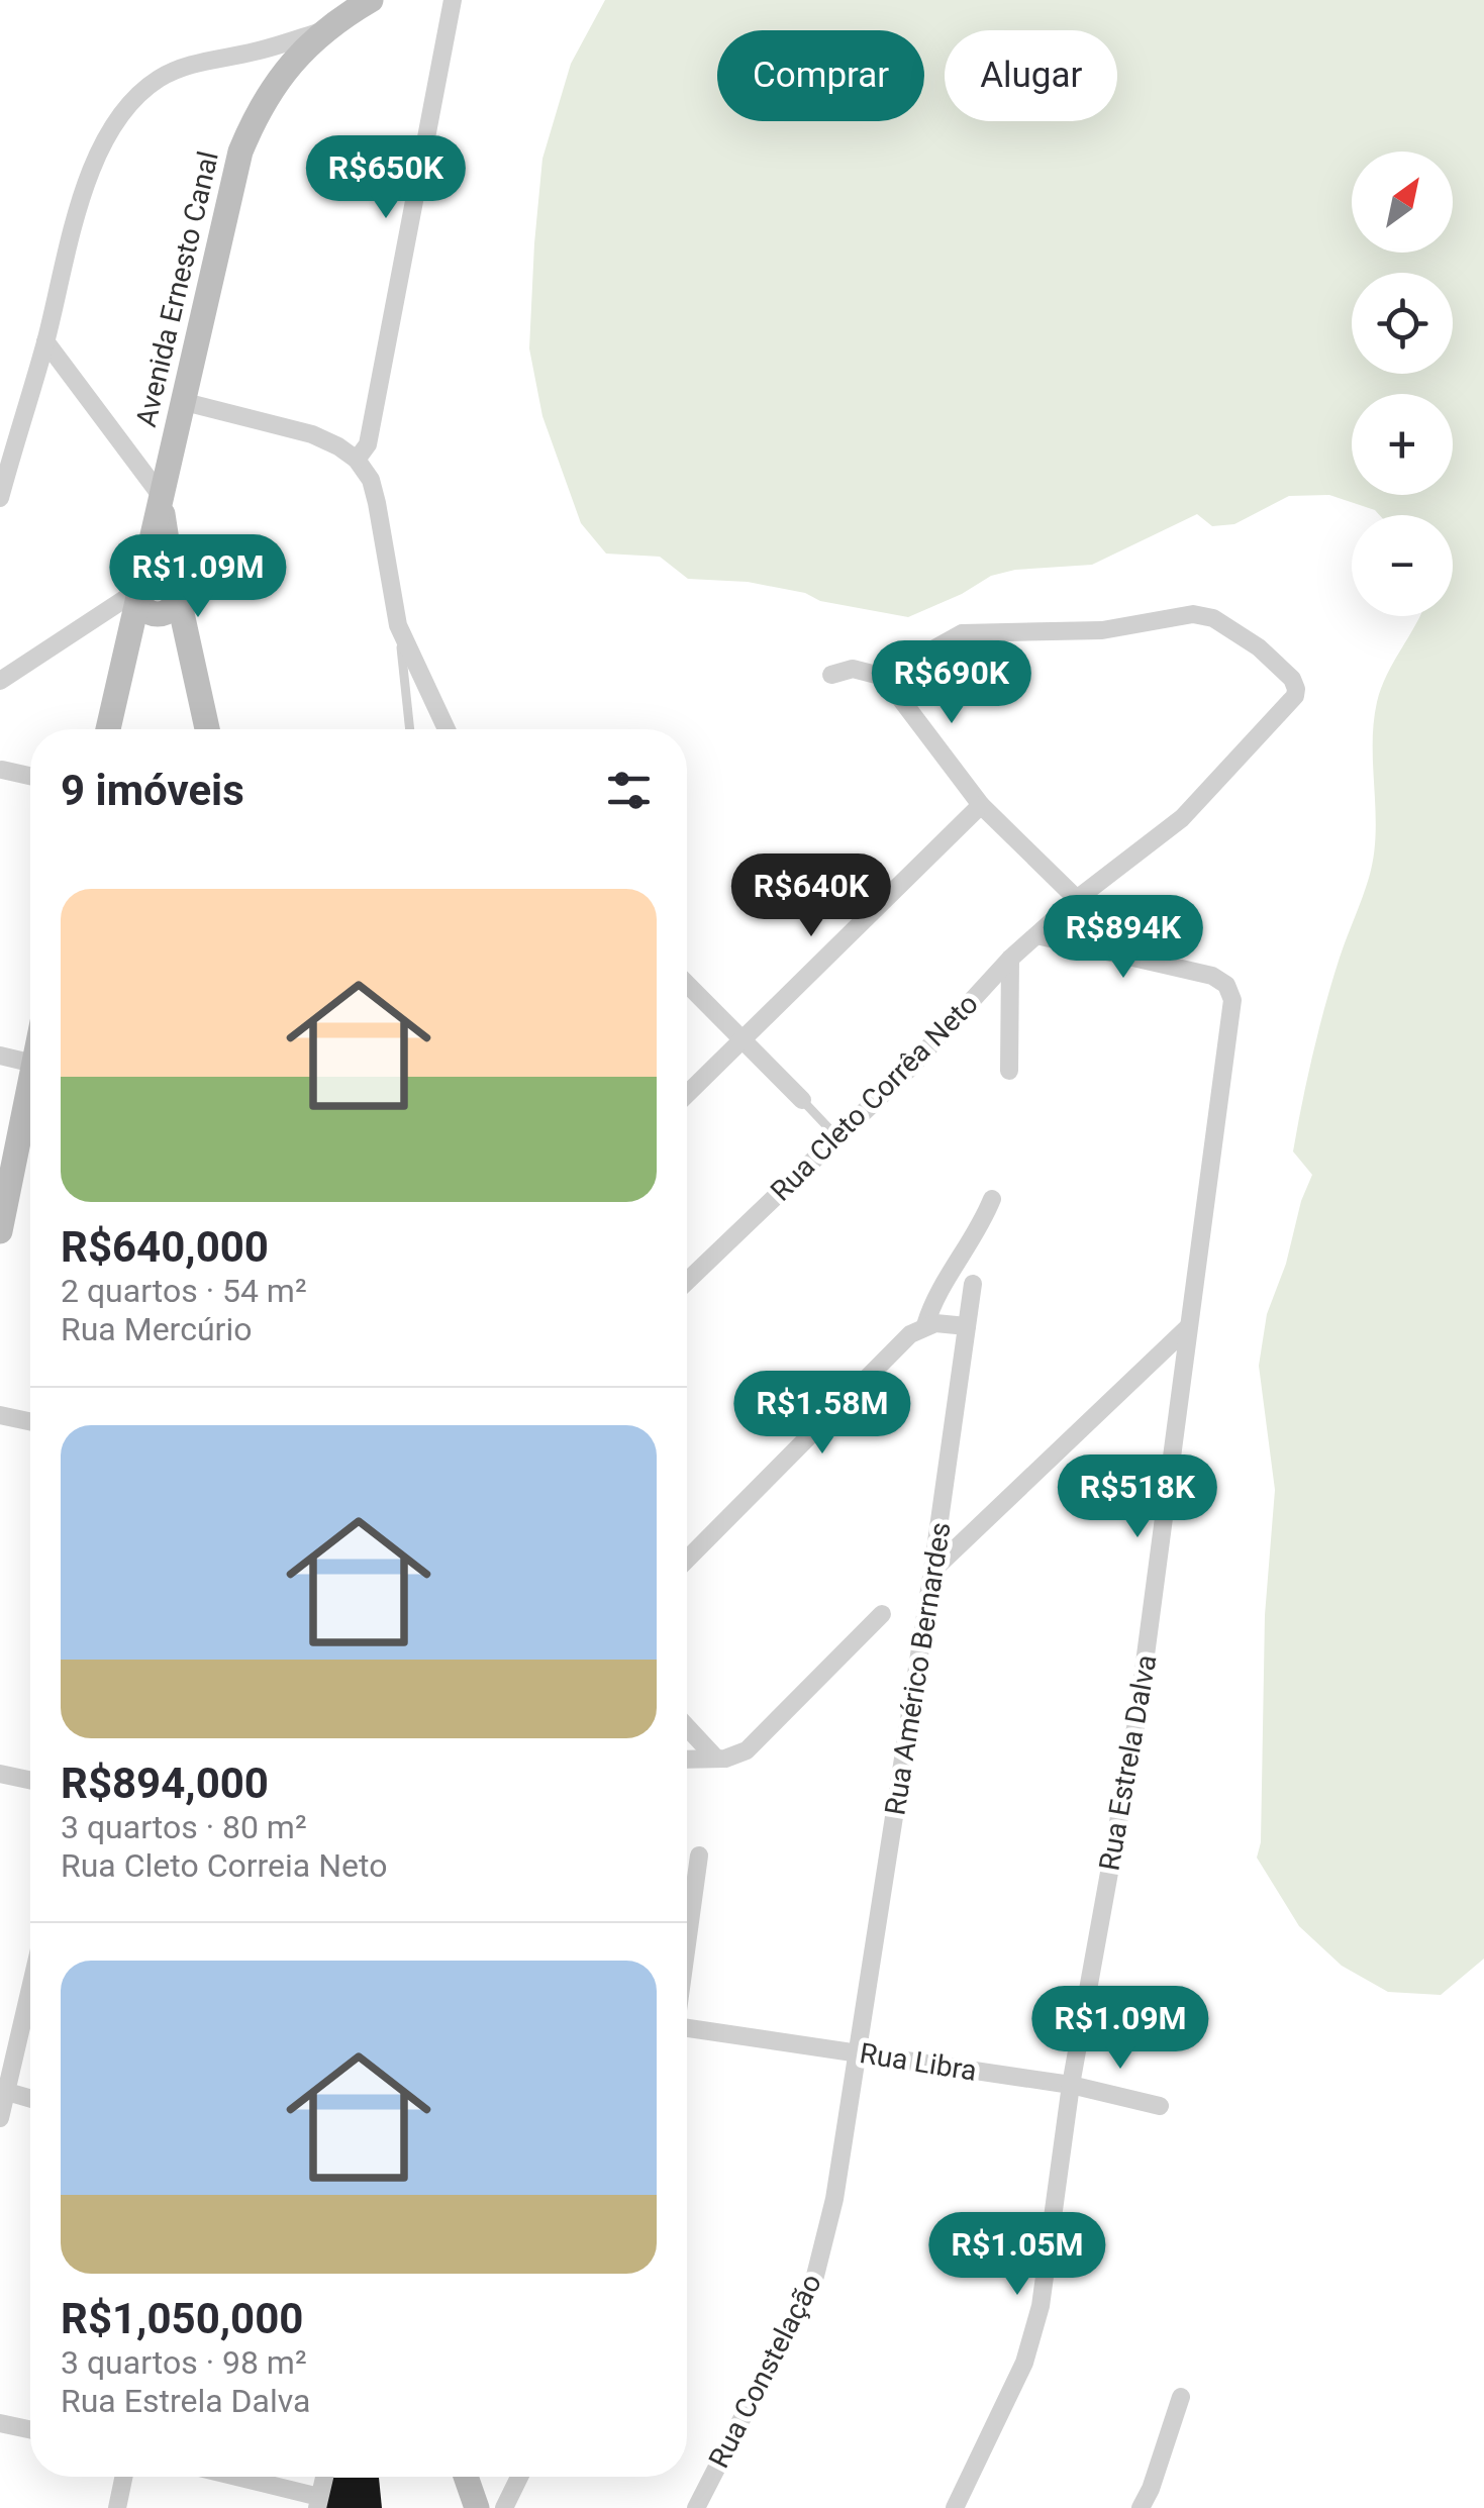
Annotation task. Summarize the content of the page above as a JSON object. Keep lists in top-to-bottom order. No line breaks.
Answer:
{"streets":{"street":["Avenida Ernesto Canal","Rua Cleto Corrêa Neto","Rua Américo Bernardes","Rua Estrela Dalva","Rua Libra","Rua Constelação"]},"crossings":[["Rua Cleto Corrêa Neto","Rua Estrela Dalva"],["Rua Américo Bernardes","Rua Libra"],["Rua Américo Bernardes","Rua Constelação"],["Rua Estrela Dalva","Rua Libra"],["Rua Libra","Rua Constelação"]],"north":"top right","page":{"chip":["Comprar","Alugar"],"price":["R$650K","R$1.09M","R$690K","R$640K","R$894K","R$1.58M","R$518K","R$1.09M","R$1.05M"],"map_buttons":["+","−"],"heading":"9 imóveis","list":[{"name":"R$640,000","note":"2 quartos · 54 m² · Rua Mercúrio"},{"name":"R$894,000","note":"3 quartos · 80 m² · Rua Cleto Correia Neto"},{"name":"R$1,050,000","note":"3 quartos · 98 m² · Rua Estrela Dalva"}]}}
